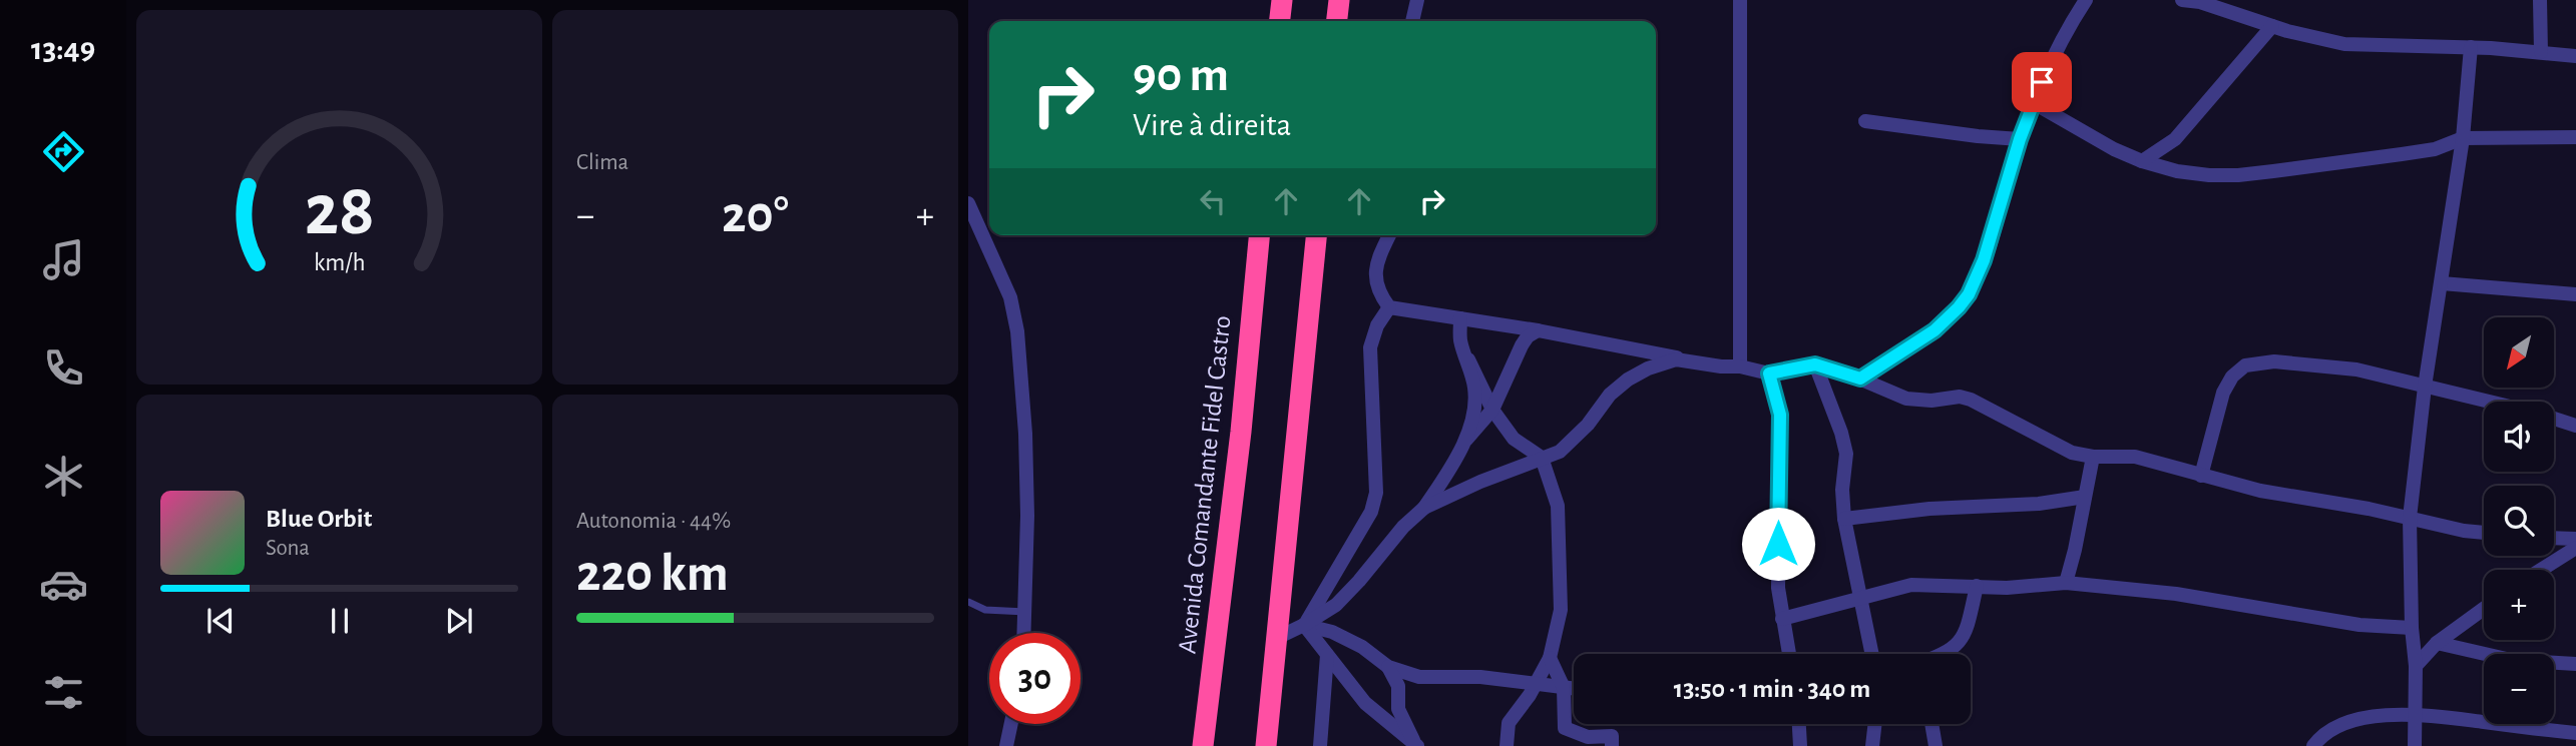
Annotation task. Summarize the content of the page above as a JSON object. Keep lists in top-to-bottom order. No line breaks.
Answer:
{"streets":{"highway":["Avenida Comandante Fidel Castro"]},"north":"bottom left","page":{"tabs":"13:49","tile":["Clima",["Autonomia · 44%","220 km"]],"turn":["90 m","Vire à direita"],"heat":["−","20°","+"],"map_buttons":["+","−"],"song":["Blue Orbit","Sona"],"limit":"30","trip":"13:50 · 1 min · 340 m","gauge":["28","km/h"]}}
